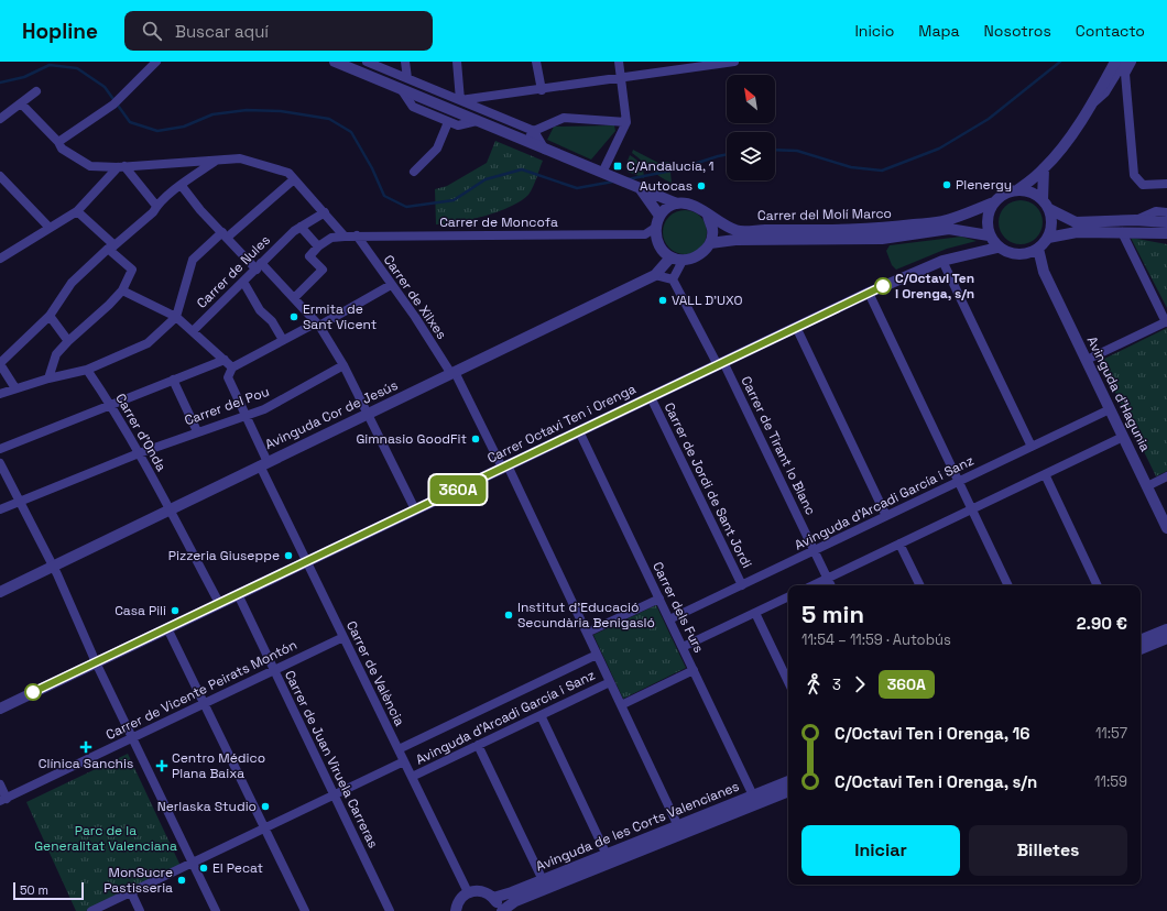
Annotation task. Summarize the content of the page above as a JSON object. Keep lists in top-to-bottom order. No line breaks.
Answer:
{"streets":{"street":["Carrer del Molí Marco","Carrer de Moncofa","Carrer de Nules","Carrer de Xilxes","Avinguda d'Hagunia","Carrer del Pou","Avinguda Cor de Jesús","Carrer Octavi Ten i Orenga","Carrer d'Onda","Carrer de Tirant lo Blanc","Carrer de Jordi de Sant Jordi","Avinguda d'Arcadi García i Sanz","Carrer dels Furs","Carrer de València","Carrer de Vicente Peirats Montón","Carrer de Juan Viruela Carreras","Avinguda de les Corts Valencianes"]},"crossings":[["Carrer del Molí Marco","Avinguda d'Hagunia"],["Carrer del Molí Marco","Avinguda Cor de Jesús"],["Carrer del Molí Marco","Carrer Octavi Ten i Orenga"],["Carrer de Moncofa","Carrer de Xilxes"],["Carrer de Nules","Carrer de Xilxes"],["Carrer de Xilxes","Avinguda Cor de Jesús"],["Carrer de Xilxes","Carrer Octavi Ten i Orenga"],["Carrer de Xilxes","Avinguda d'Arcadi García i Sanz"],["Carrer de Xilxes","Avinguda de les Corts Valencianes"],["Avinguda d'Hagunia","Carrer Octavi Ten i Orenga"],["Avinguda d'Hagunia","Avinguda d'Arcadi García i Sanz"],["Carrer del Pou","Carrer d'Onda"],["Carrer del Pou","Carrer de València"],["Avinguda Cor de Jesús","Carrer d'Onda"],["Avinguda Cor de Jesús","Carrer de València"],["Carrer Octavi Ten i Orenga","Carrer d'Onda"],["Carrer Octavi Ten i Orenga","Carrer de Tirant lo Blanc"],["Carrer Octavi Ten i Orenga","Carrer de Jordi de Sant Jordi"],["Carrer Octavi Ten i Orenga","Carrer dels Furs"],["Carrer Octavi Ten i Orenga","Carrer de València"],["Carrer Octavi Ten i Orenga","Carrer de Juan Viruela Carreras"],["Carrer de Tirant lo Blanc","Avinguda d'Arcadi García i Sanz"],["Carrer de Jordi de Sant Jordi","Avinguda d'Arcadi García i Sanz"],["Avinguda d'Arcadi García i Sanz","Carrer dels Furs"],["Avinguda d'Arcadi García i Sanz","Carrer de València"],["Carrer dels Furs","Avinguda de les Corts Valencianes"],["Carrer de València","Carrer de Vicente Peirats Montón"],["Carrer de Vicente Peirats Montón","Carrer de Juan Viruela Carreras"]],"parks":["Parc de la Generalitat Valenciana"],"places":{"transit":["C/Andalucía, 1"],"other":["Plenergy","Autocas","C/Octavi Ten i Orenga, s/n","VALL D'UXO","Ermita de Sant Vicent","Gimnasio GoodFit","Pizzeria Giuseppe","Casa Pili","Institut d'Educació Secundària Benigasló","Nerlaska Studio","El Pecat","MonSucre Pastisseria"],"health":["Clínica Sanchis","Centro Médico Plana Baixa"]},"lines":["bus line 360A"],"scale_bar":"50 m","north":"top left","page":{"header":"Hopline","search":"Buscar aquí","nav":["Inicio","Mapa","Nosotros","Contacto"],"on_map":"360A","heading":["5 min","11:54 – 11:59 · Autobús","2.90 €"],"legs":["3","360A"],"list":[{"name":"C/Octavi Ten i Orenga, 16","value":"11:57"},{"name":"C/Octavi Ten i Orenga, s/n","value":"11:59"}],"buttons":["Iniciar","Billetes"],"scale":"50 m"}}
